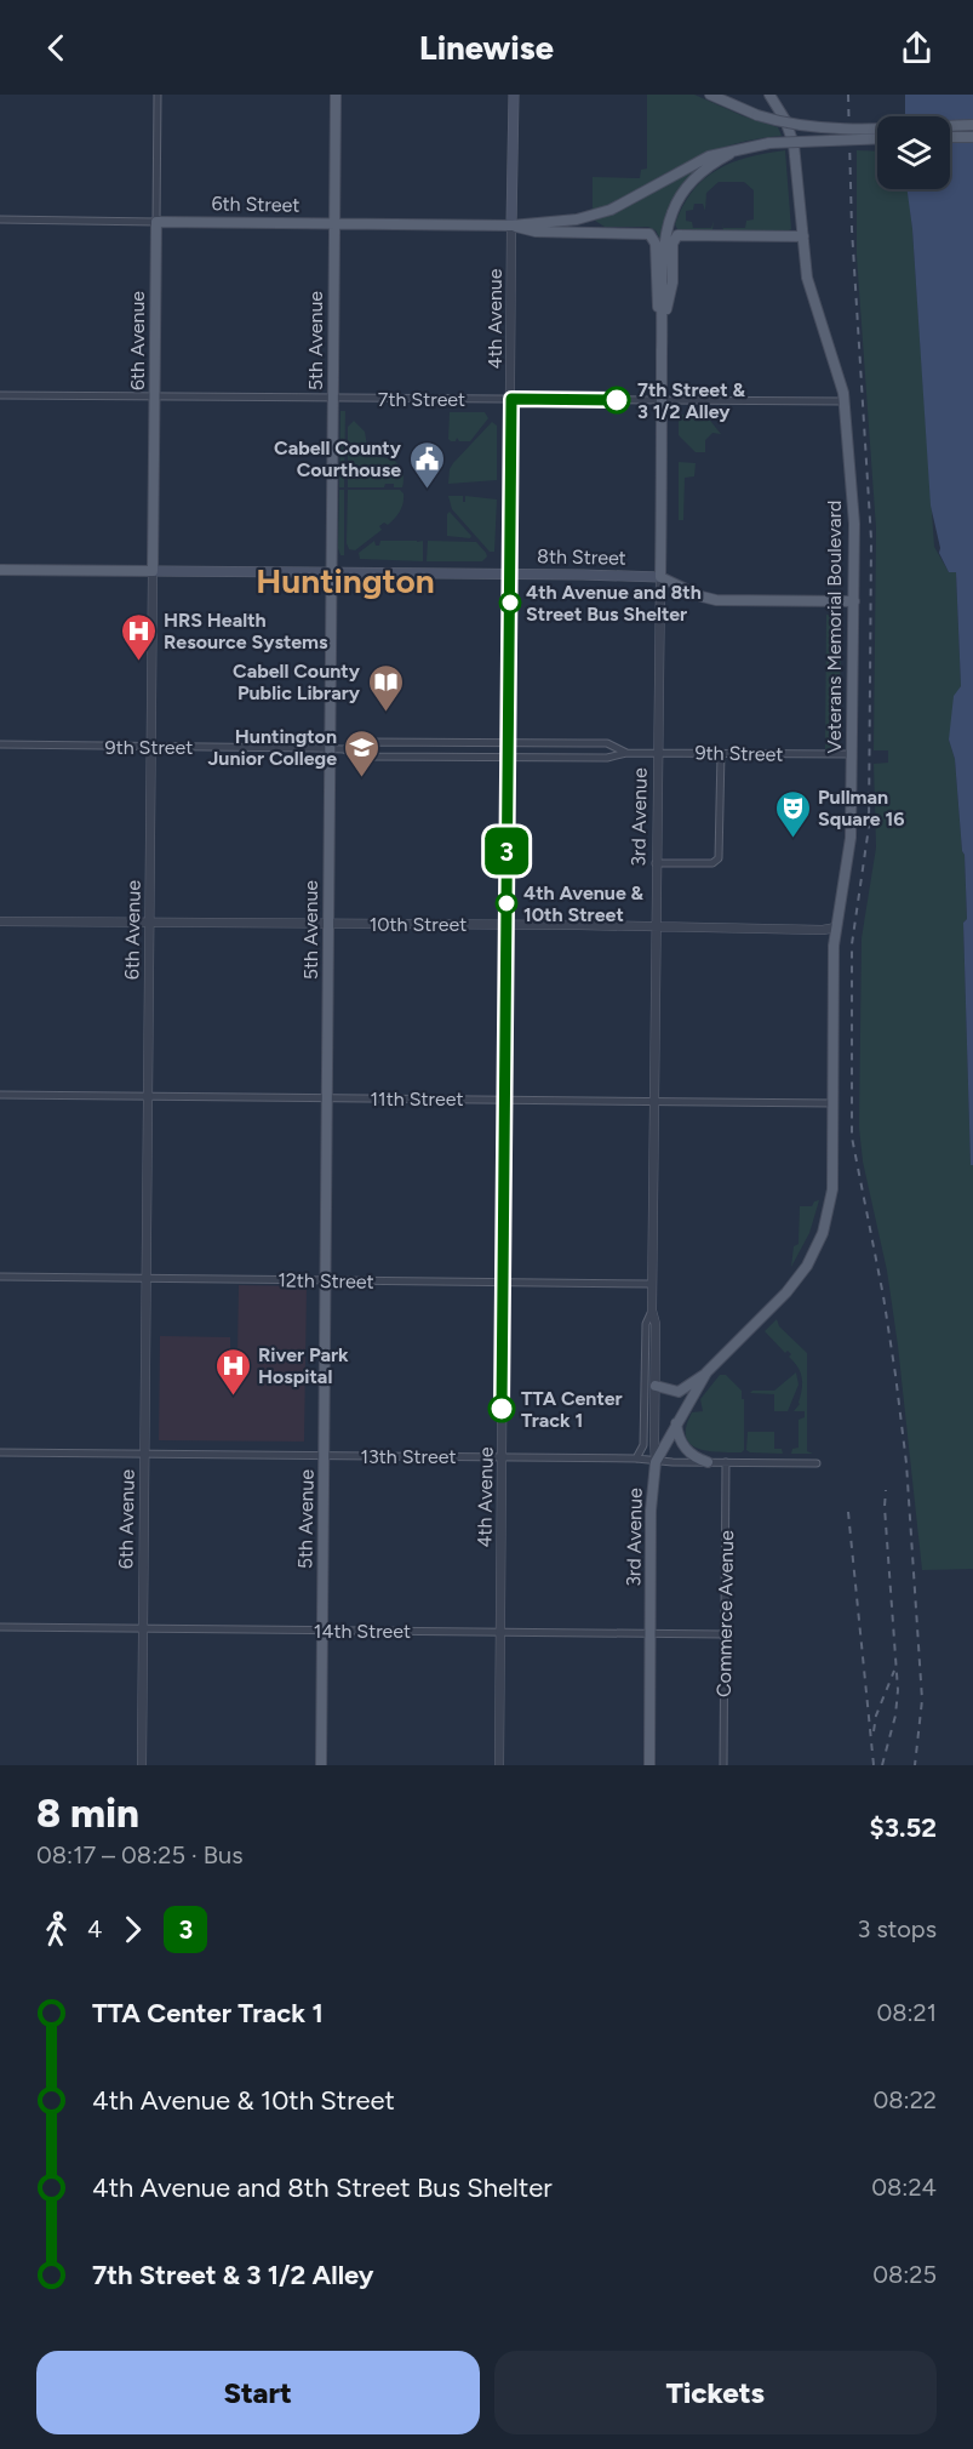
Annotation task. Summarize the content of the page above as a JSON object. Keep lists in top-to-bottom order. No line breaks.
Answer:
{"streets":{"main road":["6th Street","4th Avenue","6th Avenue","5th Avenue","8th Street","Veterans Memorial Boulevard","3rd Avenue"],"street":["7th Street","9th Street","10th Street","11th Street","12th Street","13th Street","Commerce Avenue","14th Street"]},"crossings":[["6th Street","4th Avenue"],["6th Street","6th Avenue"],["6th Street","5th Avenue"],["4th Avenue","7th Street"],["4th Avenue","8th Street"],["4th Avenue","9th Street"],["4th Avenue","10th Street"],["4th Avenue","11th Street"],["4th Avenue","12th Street"],["4th Avenue","13th Street"],["4th Avenue","14th Street"],["6th Avenue","7th Street"],["6th Avenue","8th Street"],["6th Avenue","9th Street"],["6th Avenue","10th Street"],["6th Avenue","11th Street"],["6th Avenue","12th Street"],["6th Avenue","13th Street"],["6th Avenue","14th Street"],["5th Avenue","7th Street"],["5th Avenue","8th Street"],["5th Avenue","9th Street"],["5th Avenue","10th Street"],["5th Avenue","11th Street"],["5th Avenue","12th Street"],["5th Avenue","13th Street"],["5th Avenue","14th Street"],["7th Street","Veterans Memorial Boulevard"],["7th Street","3rd Avenue"],["8th Street","Veterans Memorial Boulevard"],["8th Street","3rd Avenue"],["Veterans Memorial Boulevard","9th Street"],["Veterans Memorial Boulevard","3rd Avenue"],["Veterans Memorial Boulevard","10th Street"],["Veterans Memorial Boulevard","11th Street"],["Veterans Memorial Boulevard","13th Street"],["9th Street","3rd Avenue"],["3rd Avenue","10th Street"],["3rd Avenue","11th Street"],["3rd Avenue","12th Street"],["3rd Avenue","13th Street"],["3rd Avenue","14th Street"],["13th Street","Commerce Avenue"],["Commerce Avenue","14th Street"]],"districts":["Huntington"],"places":{"other":["7th Street & 3 1/2 Alley","4th Avenue and 8th Street Bus Shelter","4th Avenue & 10th Street","TTA Center Track 1"],"public building":["Cabell County Courthouse"],"hospital":["HRS Health Resource Systems","River Park Hospital"],"library":["Cabell County Public Library"],"school or university":["Huntington Junior College"],"theatre":["Pullman Square 16"]},"lines":["bus line 3"],"page":{"header":"Linewise","on_map":"3","heading":["8 min","08:17 – 08:25 · Bus","$3.52"],"legs":["4","3","3 stops"],"list":[{"name":"TTA Center Track 1","value":"08:21"},{"name":"4th Avenue & 10th Street","value":"08:22"},{"name":"4th Avenue and 8th Street Bus Shelter","value":"08:24"},{"name":"7th Street & 3 1/2 Alley","value":"08:25"}],"buttons":["Start","Tickets"]}}
